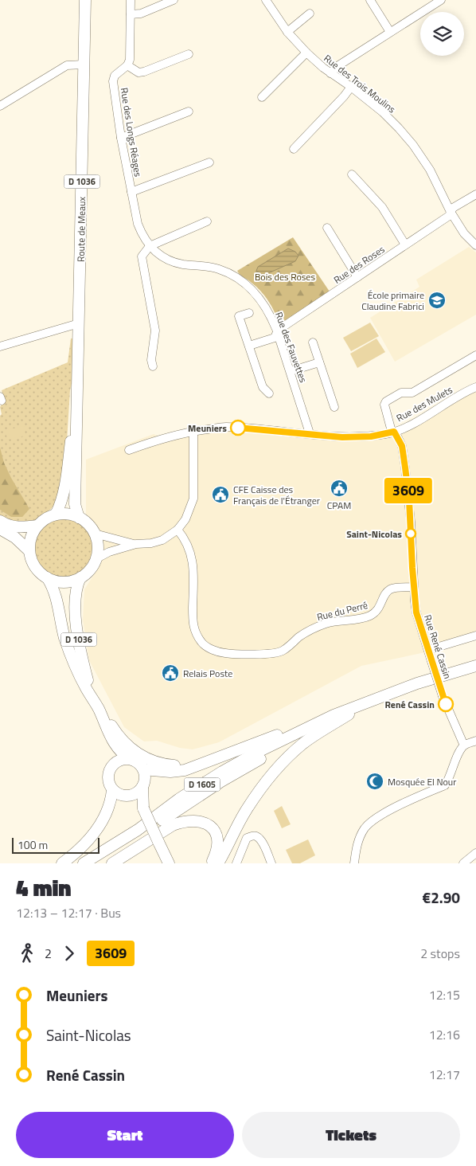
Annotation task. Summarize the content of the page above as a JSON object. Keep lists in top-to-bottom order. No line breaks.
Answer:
{"streets":{"main road":["D 1036","Route de Meaux","D 1605"],"street":["Rue des Trois Moulins","Rue des Longs Réages","Rue des Roses","Rue des Fauvettes","Rue des Mulets","Rue du Perré","Rue René Cassin"]},"crossings":[["Rue des Trois Moulins","Rue des Roses"],["Rue des Longs Réages","Rue des Fauvettes"],["D 1036","Route de Meaux"],["Rue des Roses","Rue des Fauvettes"],["Rue des Fauvettes","Rue des Mulets"],["Rue des Mulets","Rue René Cassin"],["Rue du Perré","Rue René Cassin"]],"parks":["Bois des Roses"],"places":{"school or university":["École primaire Claudine Fabrici"],"other":["Meuniers","Saint-Nicolas","René Cassin"],"public building":["CPAM","CFE Caisse des Français de l'Étranger","Relais Poste"],"mosque":["Mosquée El Nour"]},"lines":["bus line 3609"],"scale_bar":"100 m","page":{"on_map":"3609","scale":"100 m","heading":["4 min","12:13 – 12:17 · Bus","€2.90"],"legs":["2","3609","2 stops"],"list":[{"name":"Meuniers","value":"12:15"},{"name":"Saint-Nicolas","value":"12:16"},{"name":"René Cassin","value":"12:17"}],"buttons":["Start","Tickets"]}}
